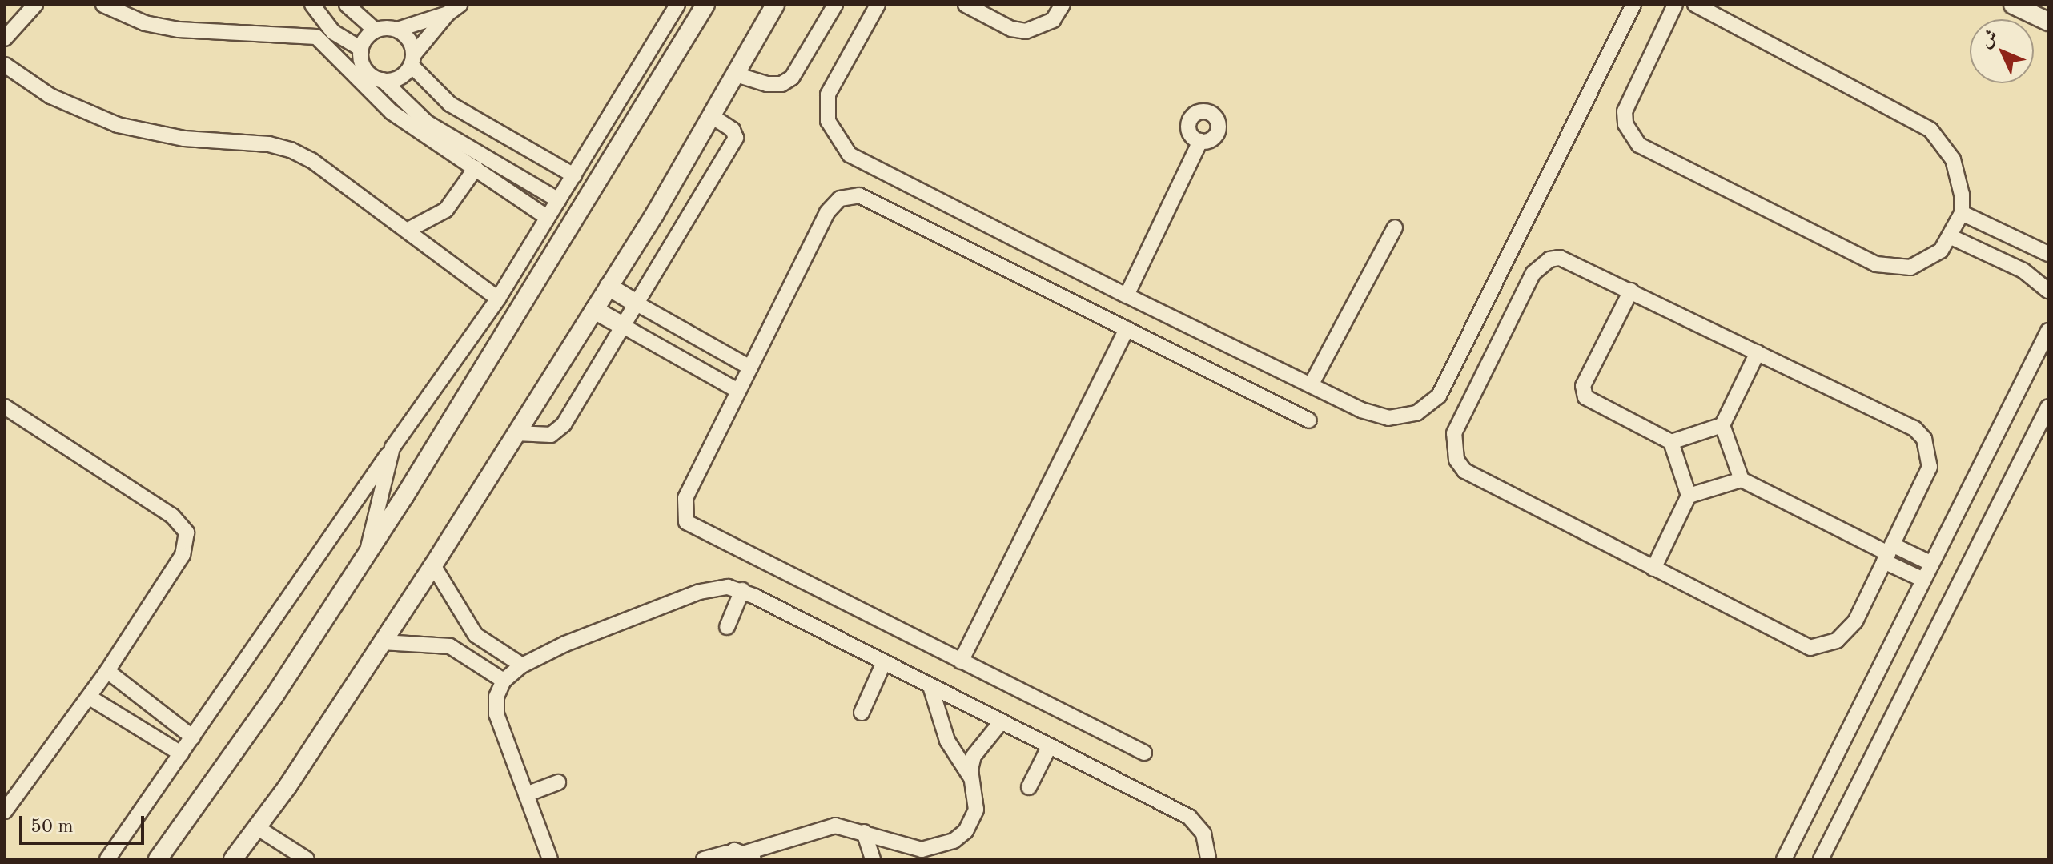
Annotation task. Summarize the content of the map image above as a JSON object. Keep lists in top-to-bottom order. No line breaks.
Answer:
{"scale_bar":"50 m","north":"top left"}
